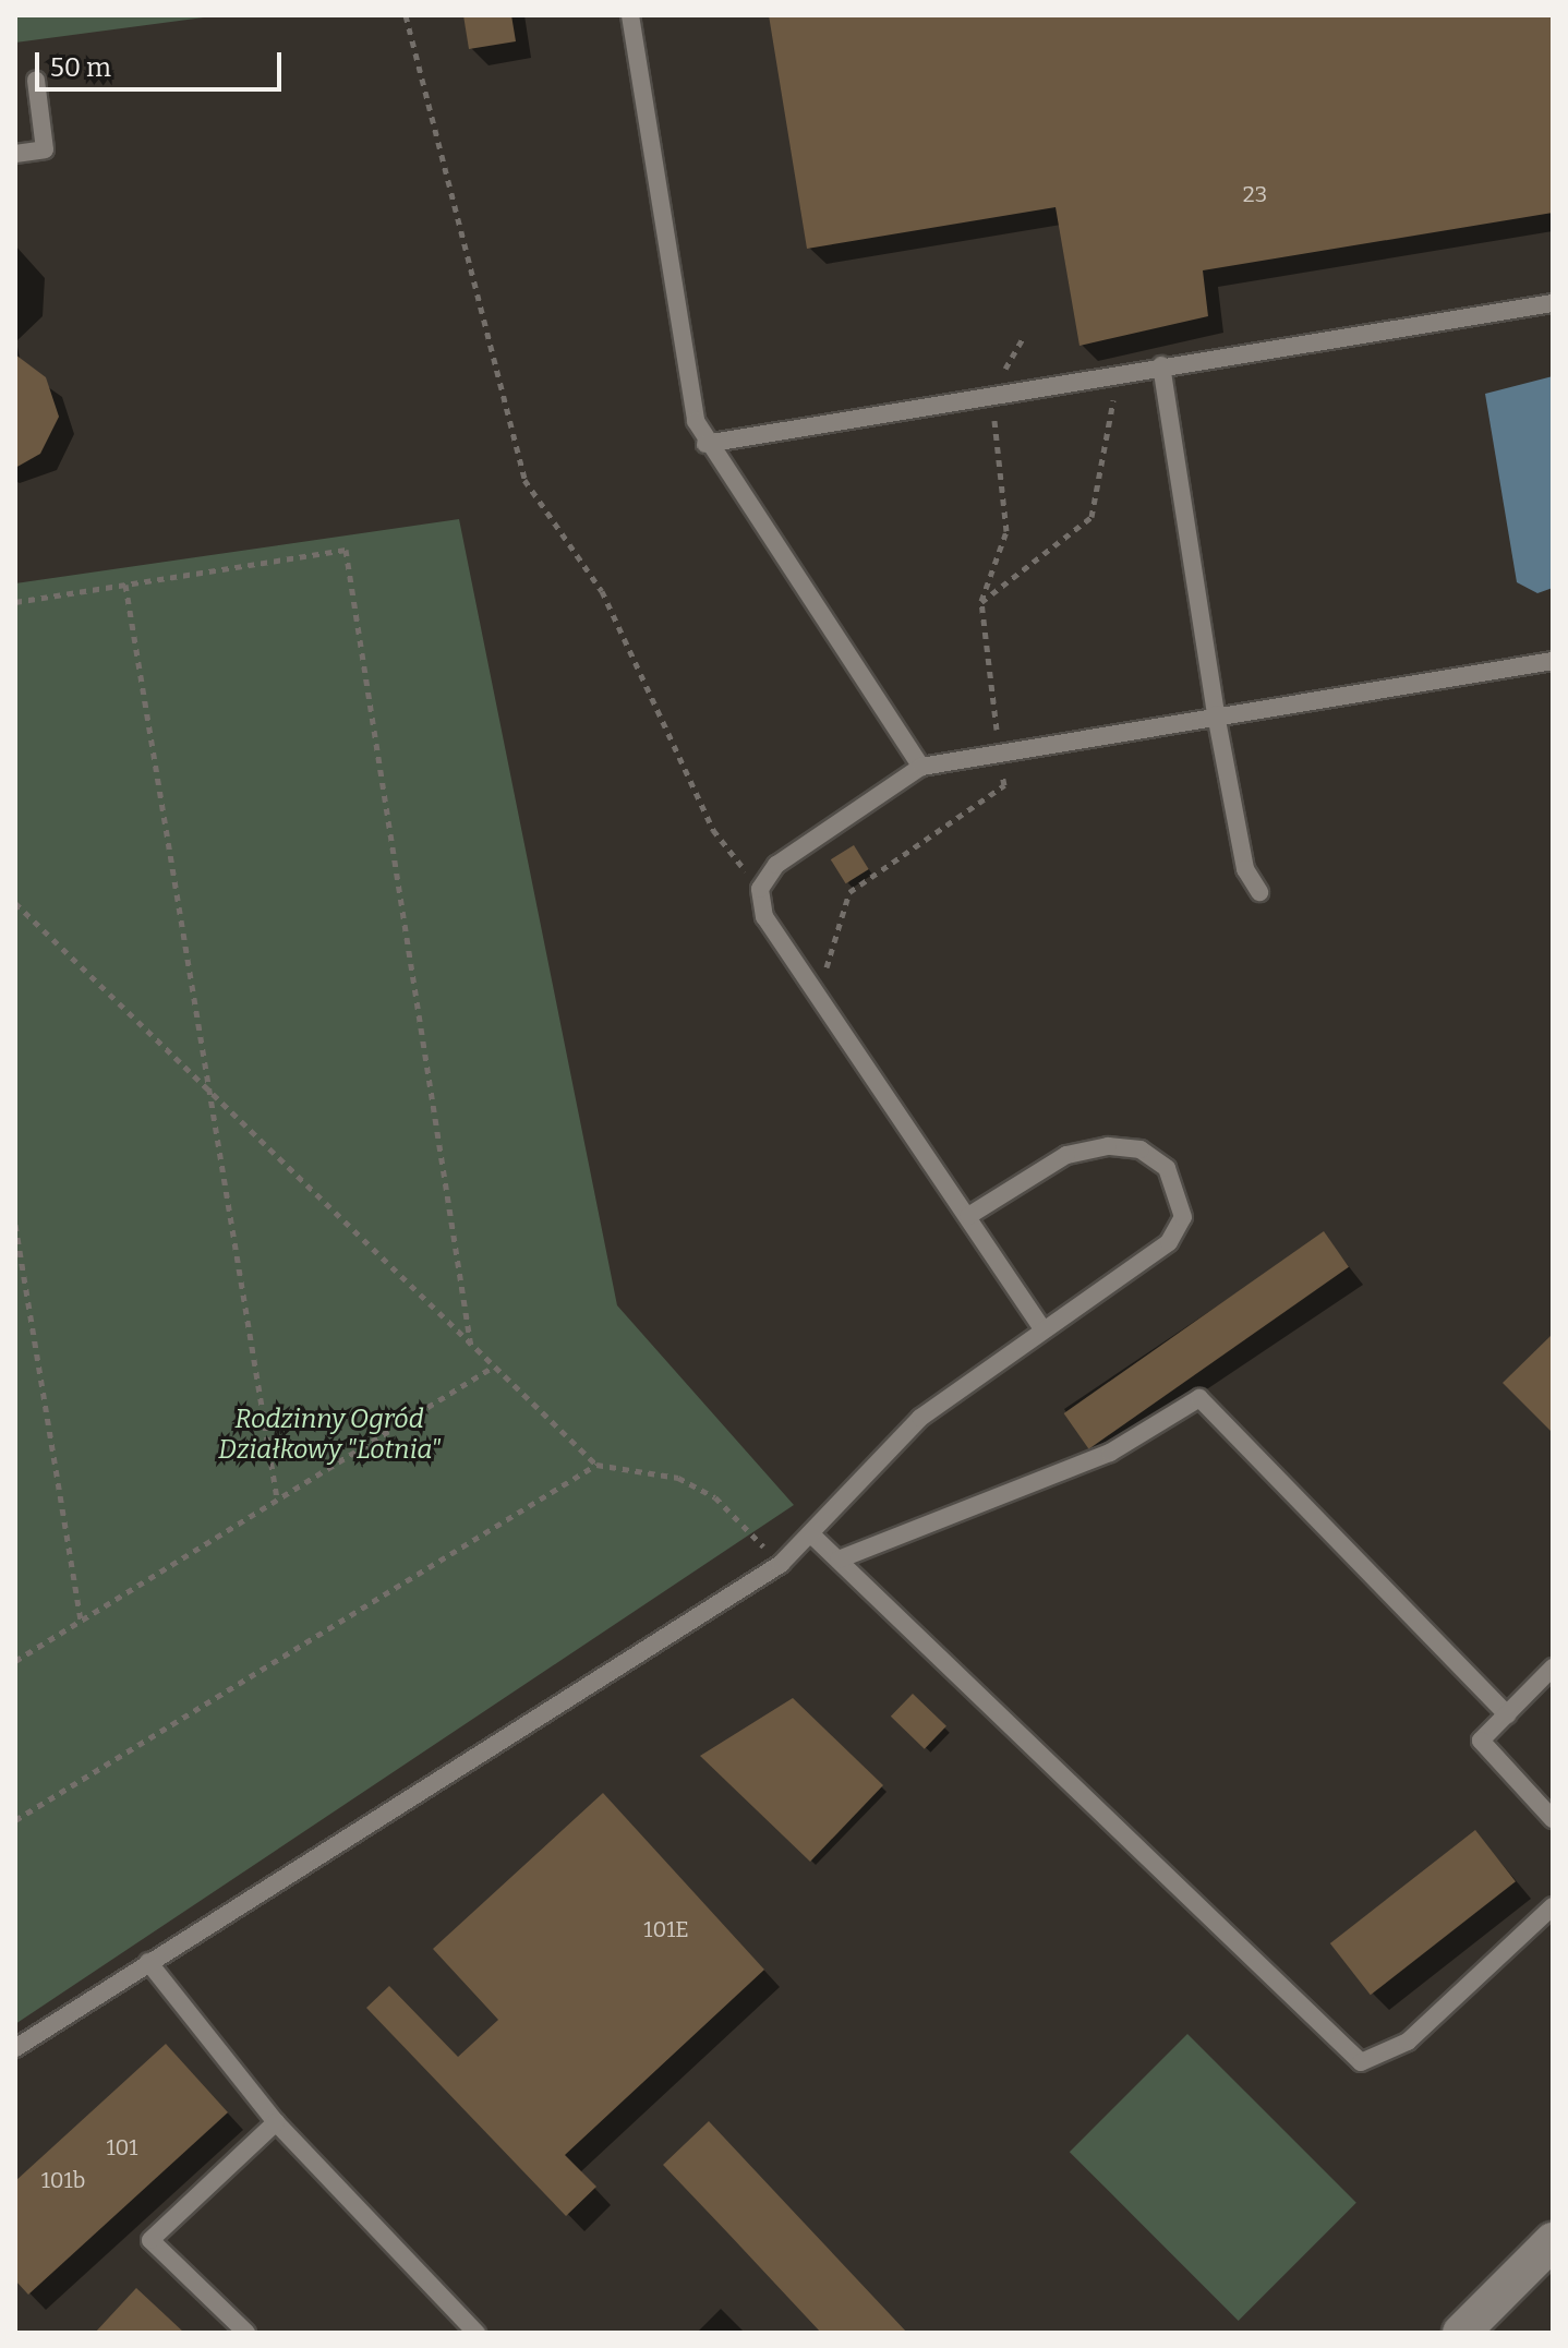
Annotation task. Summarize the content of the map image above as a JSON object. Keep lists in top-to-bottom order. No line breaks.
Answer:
{"parks":["Rodzinny Ogród Działkowy \"Lotnia\""],"house_numbers":["23","101E","101","101b"],"scale_bar":"50 m"}
